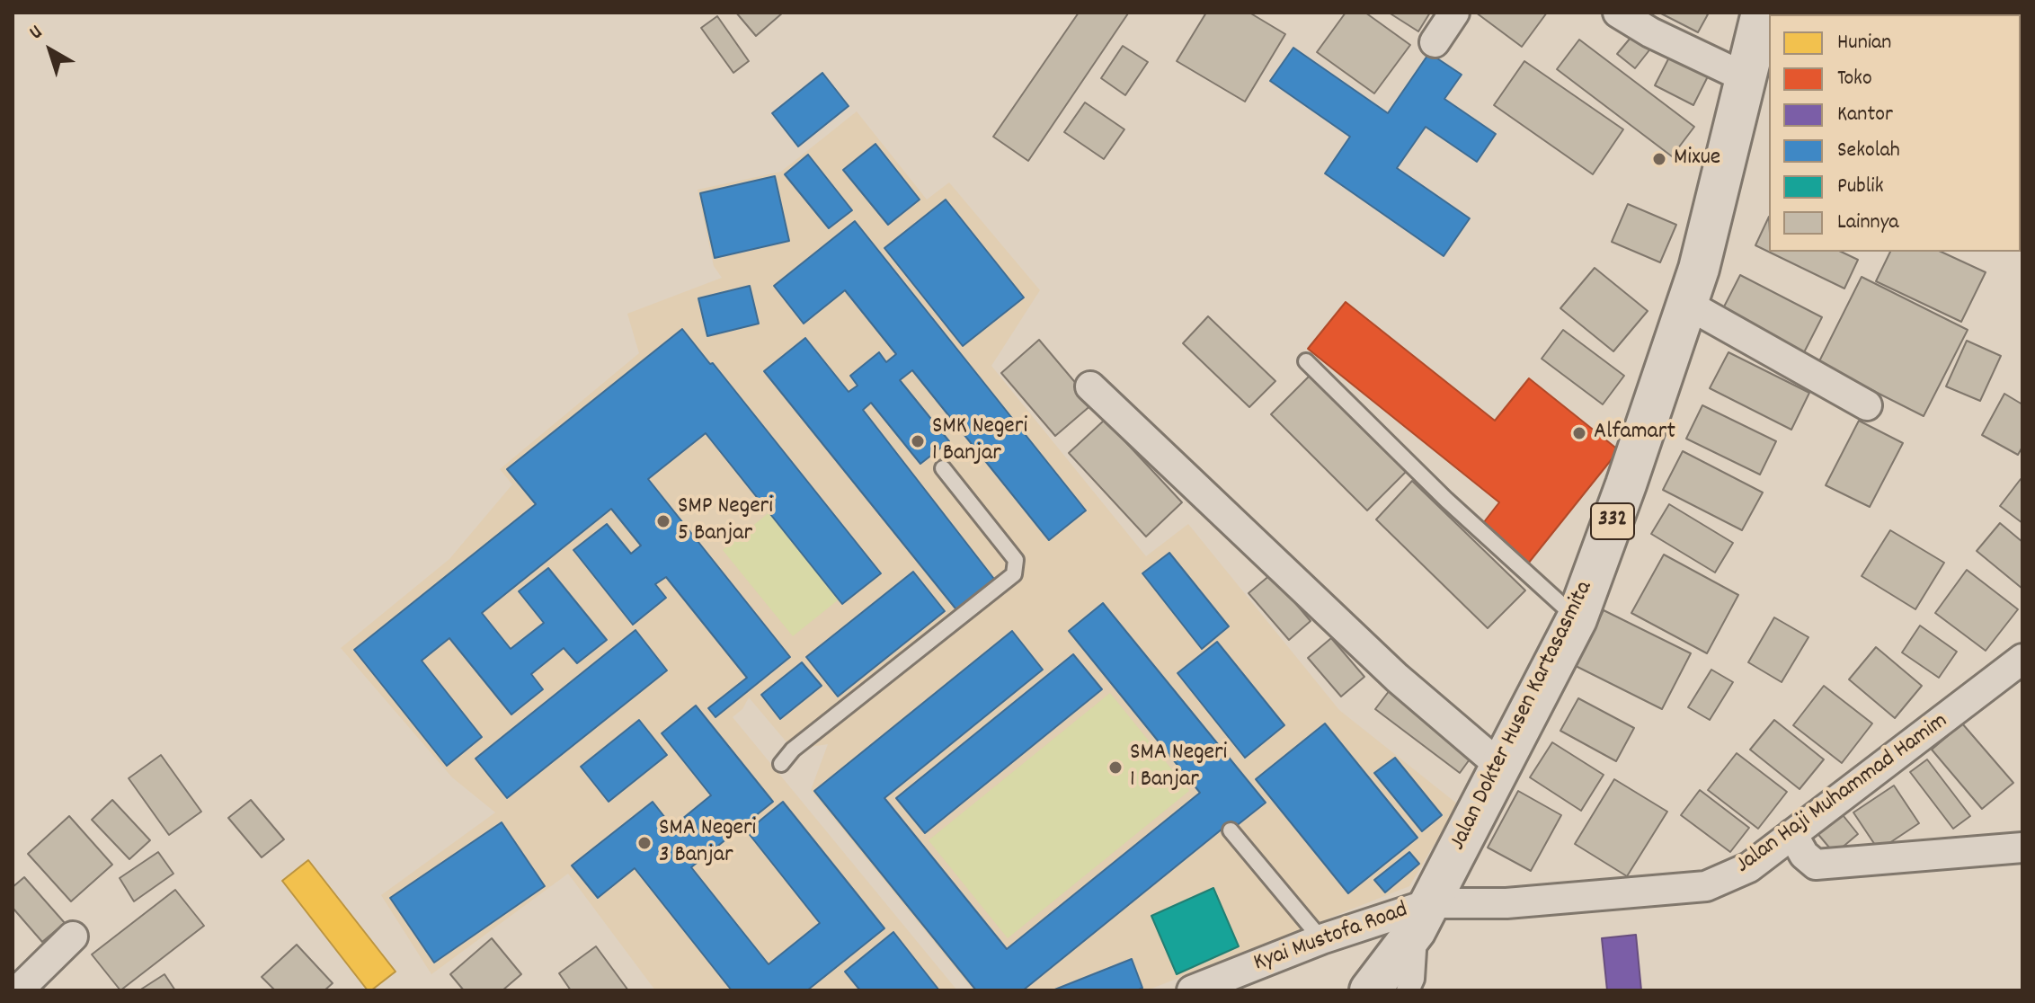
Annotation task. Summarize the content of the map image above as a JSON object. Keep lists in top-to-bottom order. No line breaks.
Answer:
{"streets":{"main road":["332","Jalan Dokter Husen Kartasasmita"],"street":["Jalan Haji Muhammad Hamim","Kyai Mustofa Road"]},"crossings":[["Jalan Dokter Husen Kartasasmita","Jalan Haji Muhammad Hamim"],["Jalan Dokter Husen Kartasasmita","Kyai Mustofa Road"],["Jalan Haji Muhammad Hamim","Kyai Mustofa Road"]],"places":["Mixue","Alfamart","SMK Negeri 1 Banjar","SMP Negeri 5 Banjar","SMA Negeri 1 Banjar","SMA Negeri 3 Banjar"],"legend":["Hunian","Toko","Kantor","Sekolah","Publik","Lainnya"],"north":"top left"}
